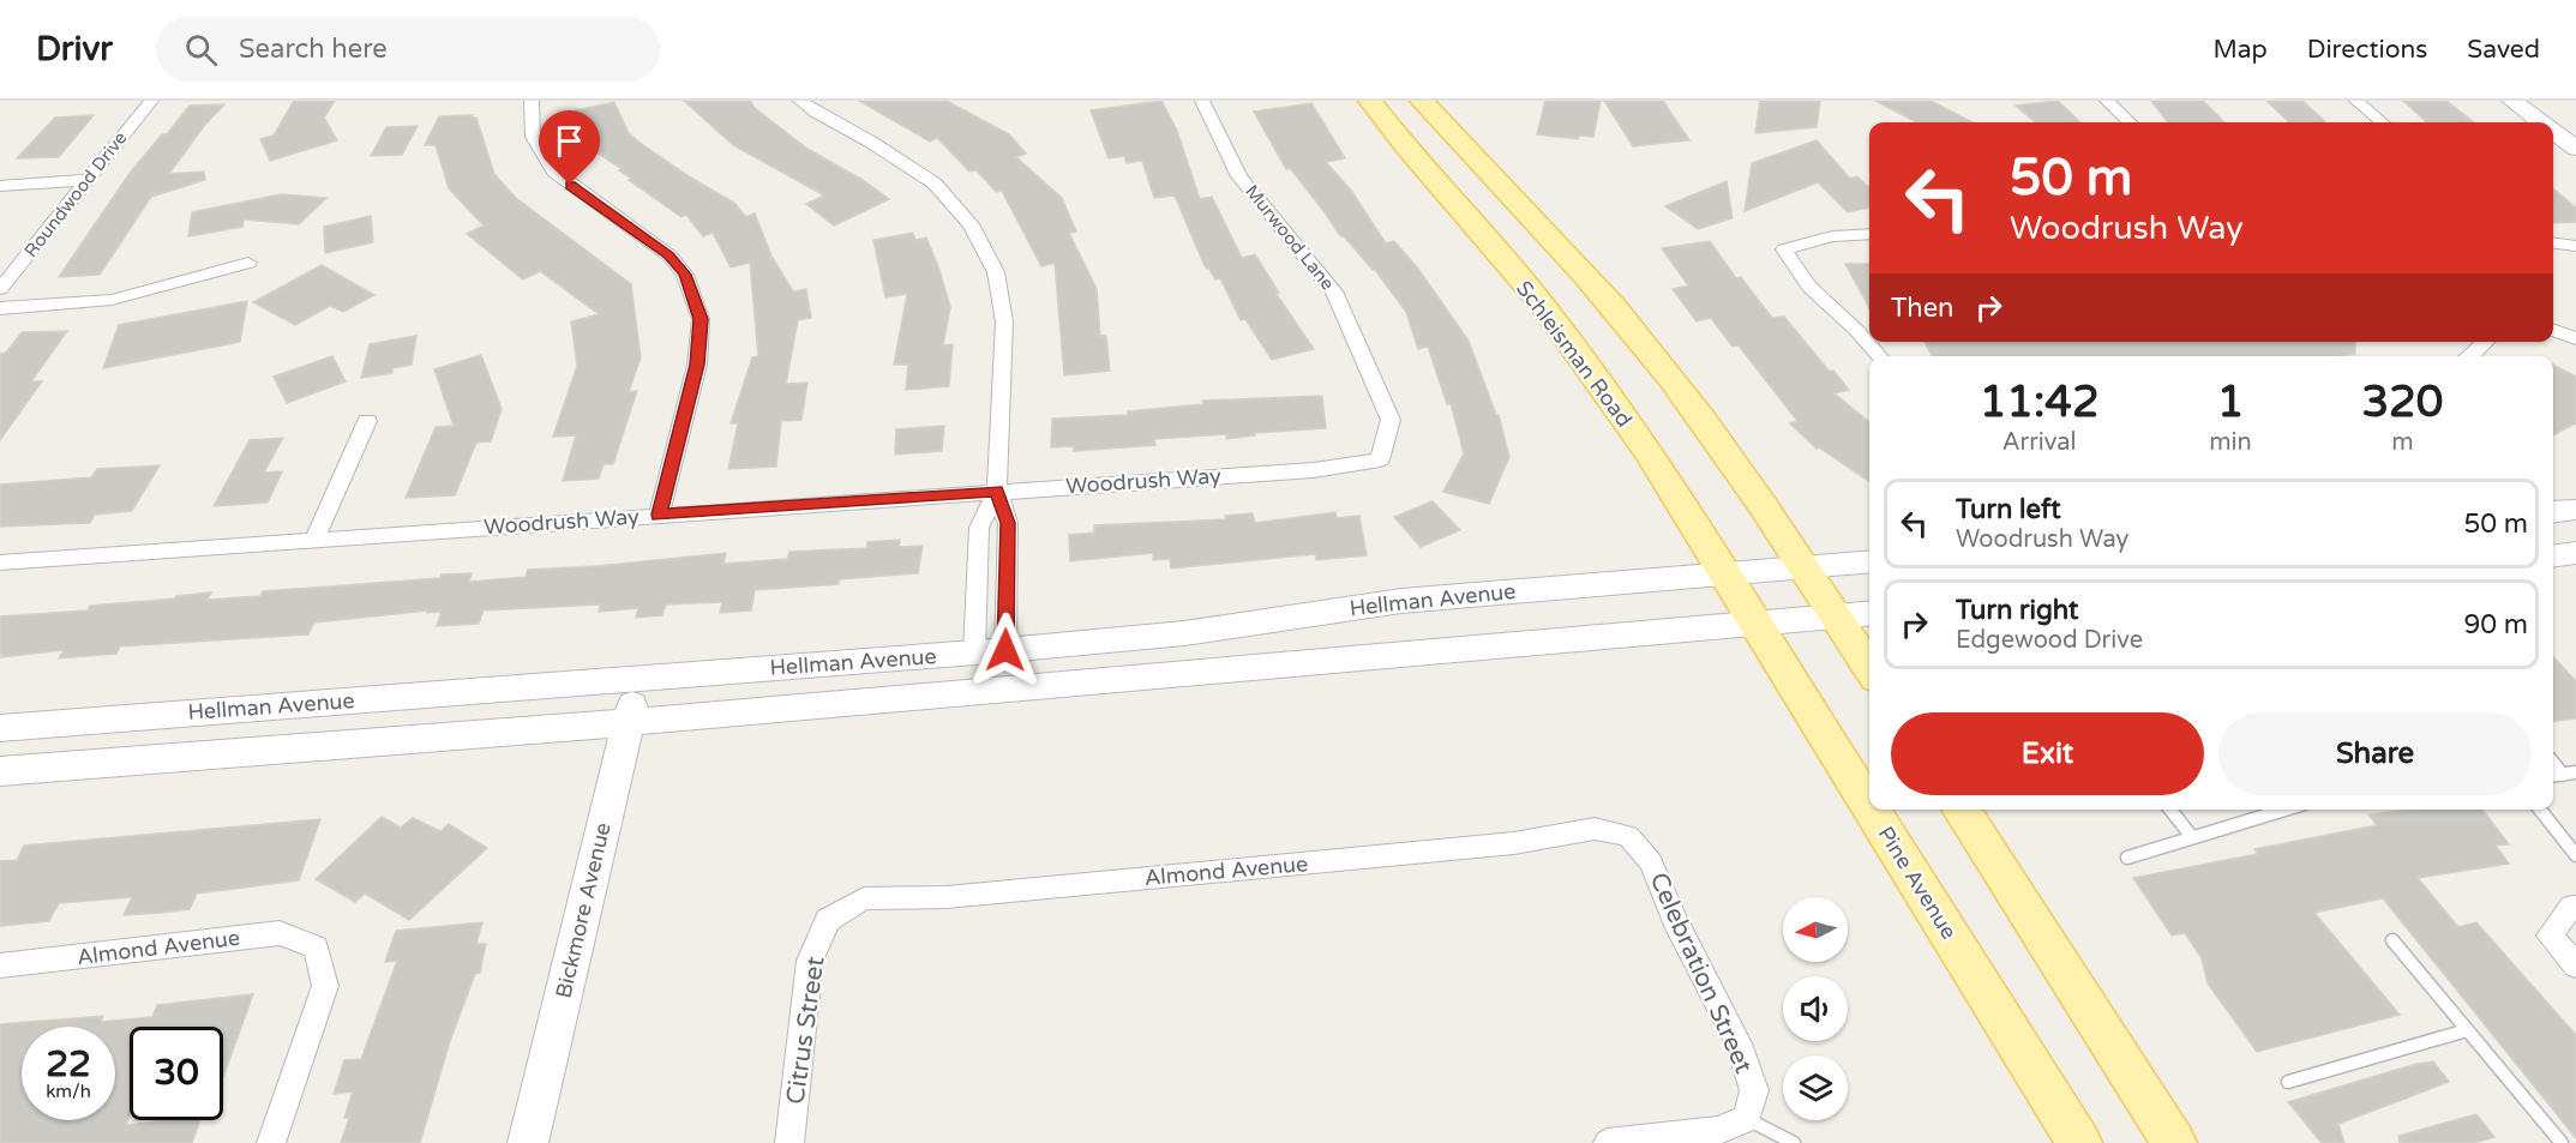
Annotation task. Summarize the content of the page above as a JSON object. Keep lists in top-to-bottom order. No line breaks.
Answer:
{"streets":{"main road":["Schleisman Road","Hellman Avenue","Pine Avenue","Bickmore Avenue"],"street":["Roundwood Drive","Murwood Lane","Woodrush Way","Almond Avenue","Celebration Street","Citrus Street"]},"crossings":[["Murwood Lane","Woodrush Way"],["Schleisman Road","Hellman Avenue"],["Schleisman Road","Pine Avenue"],["Hellman Avenue","Pine Avenue"],["Hellman Avenue","Bickmore Avenue"],["Almond Avenue","Celebration Street"],["Almond Avenue","Citrus Street"]],"north":"left","page":{"header":"Drivr","search":"Search here","nav":["Map","Directions","Saved"],"turn":["50 m","Woodrush Way"],"then":"Then","eta":["11:42","Arrival","1","min","320","m"],"list":[{"name":"Turn left","note":"Woodrush Way","value":"50 m"},{"name":"Turn right","note":"Edgewood Drive","value":"90 m"}],"buttons":["Exit","Share"],"speed":"22 km/h","limit":"30"}}
